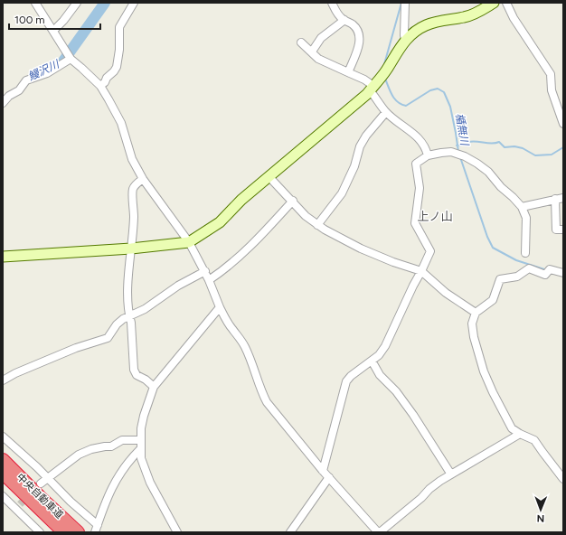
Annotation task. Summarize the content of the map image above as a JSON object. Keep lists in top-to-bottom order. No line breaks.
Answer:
{"streets":{"highway":["中央自動車道"]},"districts":["上ノ山"],"water":["鰻沢川","楯無川"],"scale_bar":"100 m","north":"bottom"}
